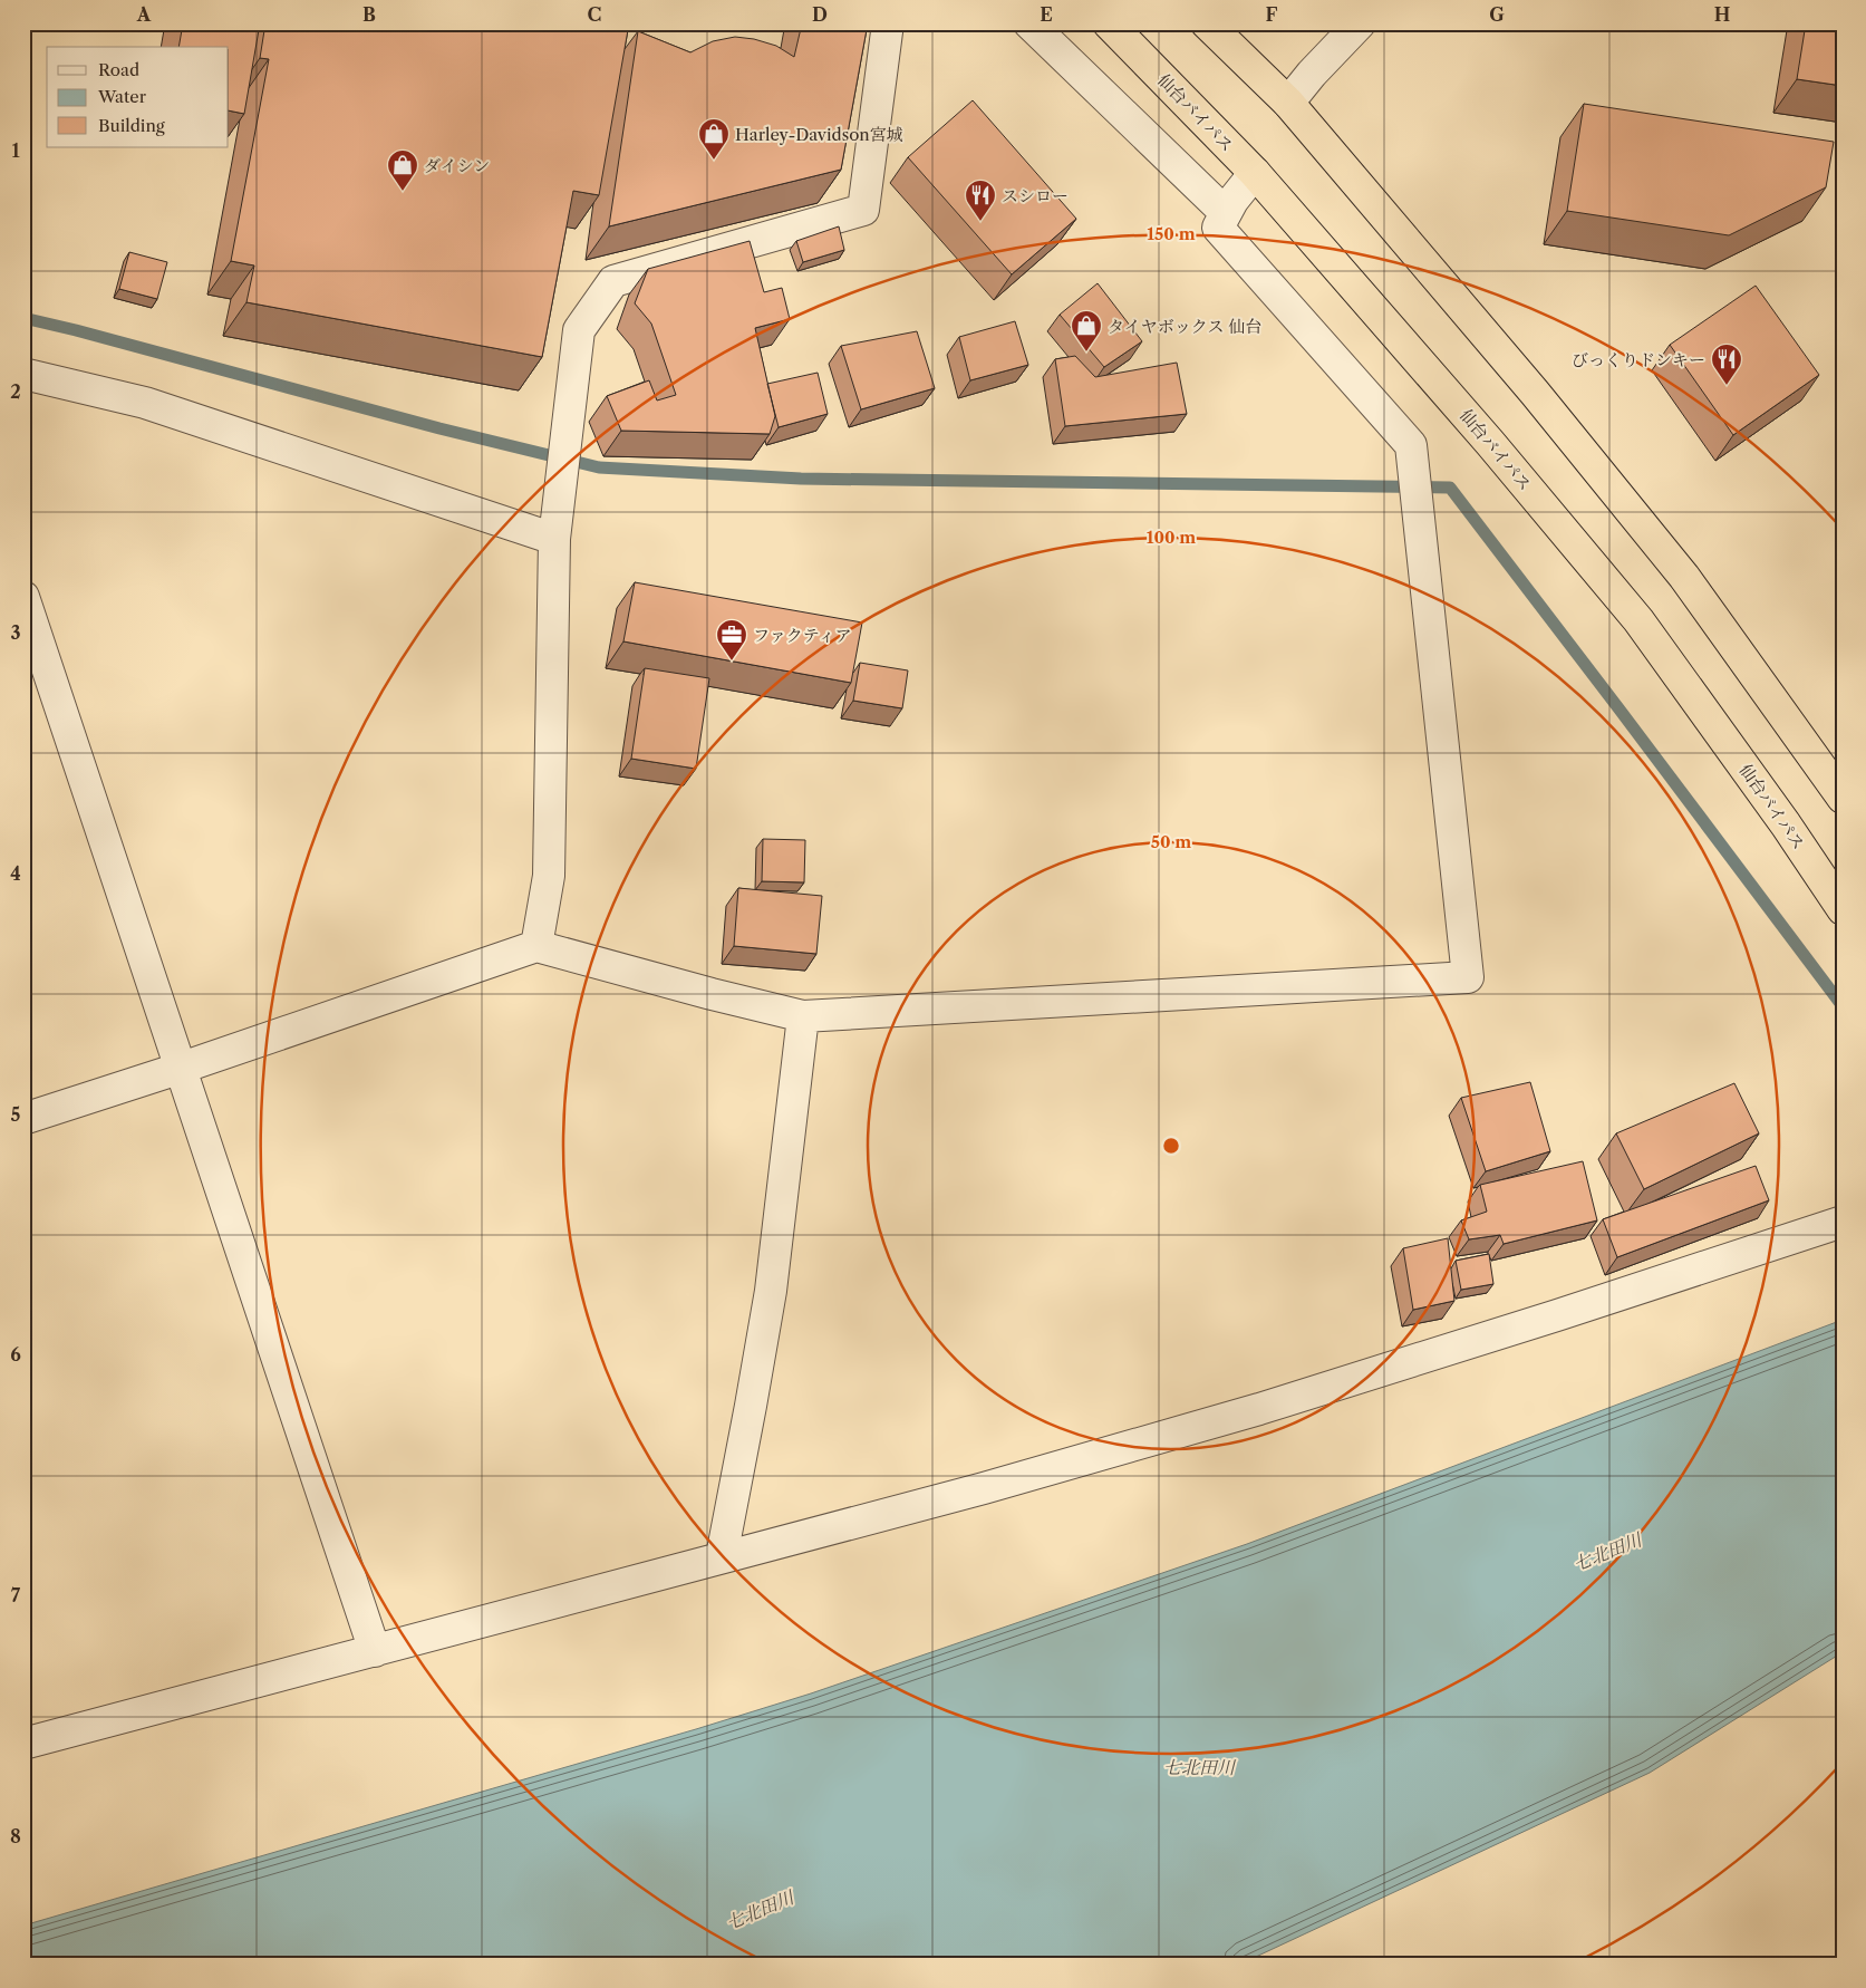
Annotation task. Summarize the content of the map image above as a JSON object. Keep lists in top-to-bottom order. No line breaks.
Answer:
{"streets":{"highway":["仙台バイパス"]},"water":["七北田川"],"places":{"shop":["Harley-Davidson宮城","ダイシン","タイヤボックス 仙台"],"restaurant":["スシロー","びっくりドンキー"],"office":["ファクティア"]},"legend":["Road","Water","Building"],"grid":{"columns":["A","B","C","D","E","F","G","H"],"rows":["1","2","3","4","5","6","7","8"]},"rings":["150 m","100 m","50 m"]}
